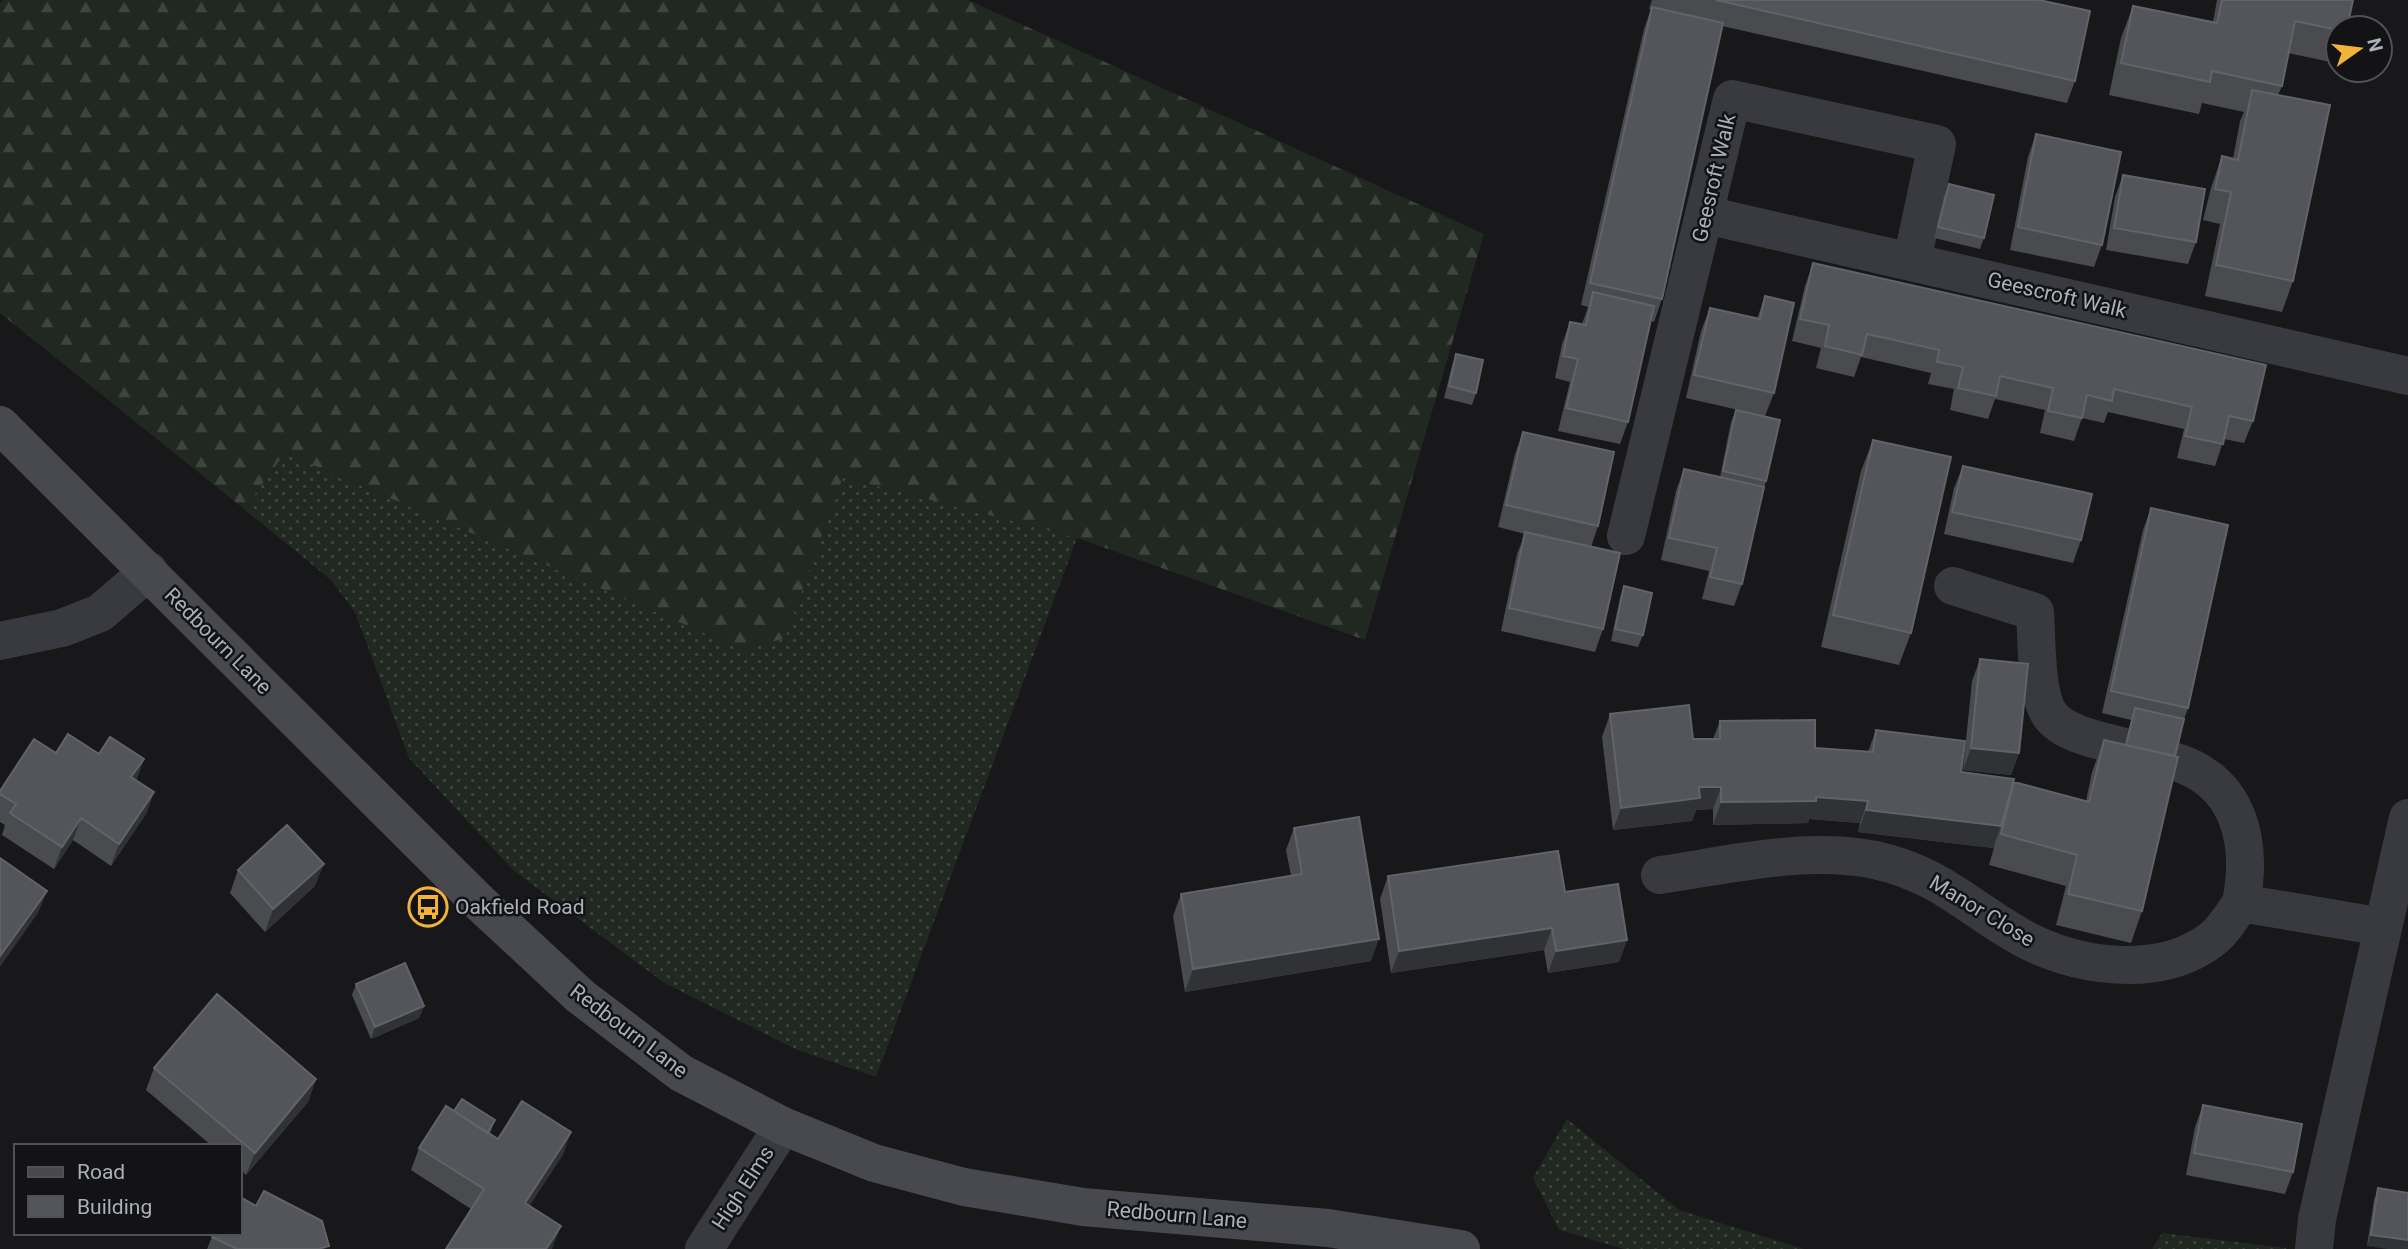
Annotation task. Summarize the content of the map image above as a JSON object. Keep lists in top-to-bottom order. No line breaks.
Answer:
{"streets":{"main road":["Redbourn Lane"],"street":["Geesroft Walk","Geescroft Walk","Manor Close","High Elms"]},"crossings":[["Geesroft Walk","Geescroft Walk"],["Redbourn Lane","High Elms"]],"places":{"bus stop":["Oakfield Road"]},"legend":["Road","Building"],"north":"right"}
